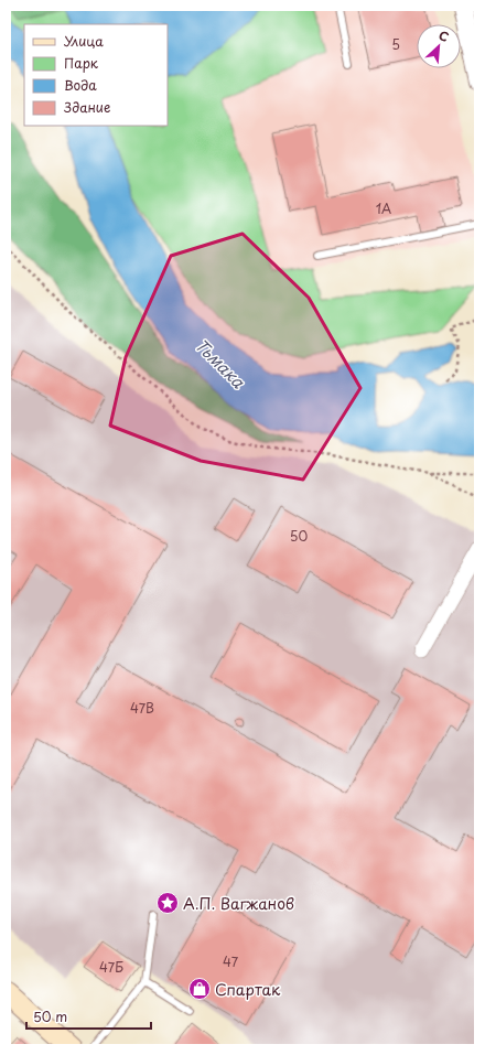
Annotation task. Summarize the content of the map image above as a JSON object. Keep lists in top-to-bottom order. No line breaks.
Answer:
{"water":["Тьмака"],"places":{"place":["А.П. Вагжанов"],"shop":["Спартак"]},"house_numbers":["5","1А","50","47В","47","47Б"],"legend":["Улица","Парк","Вода","Здание"],"scale_bar":"50 m","north":"top right"}
